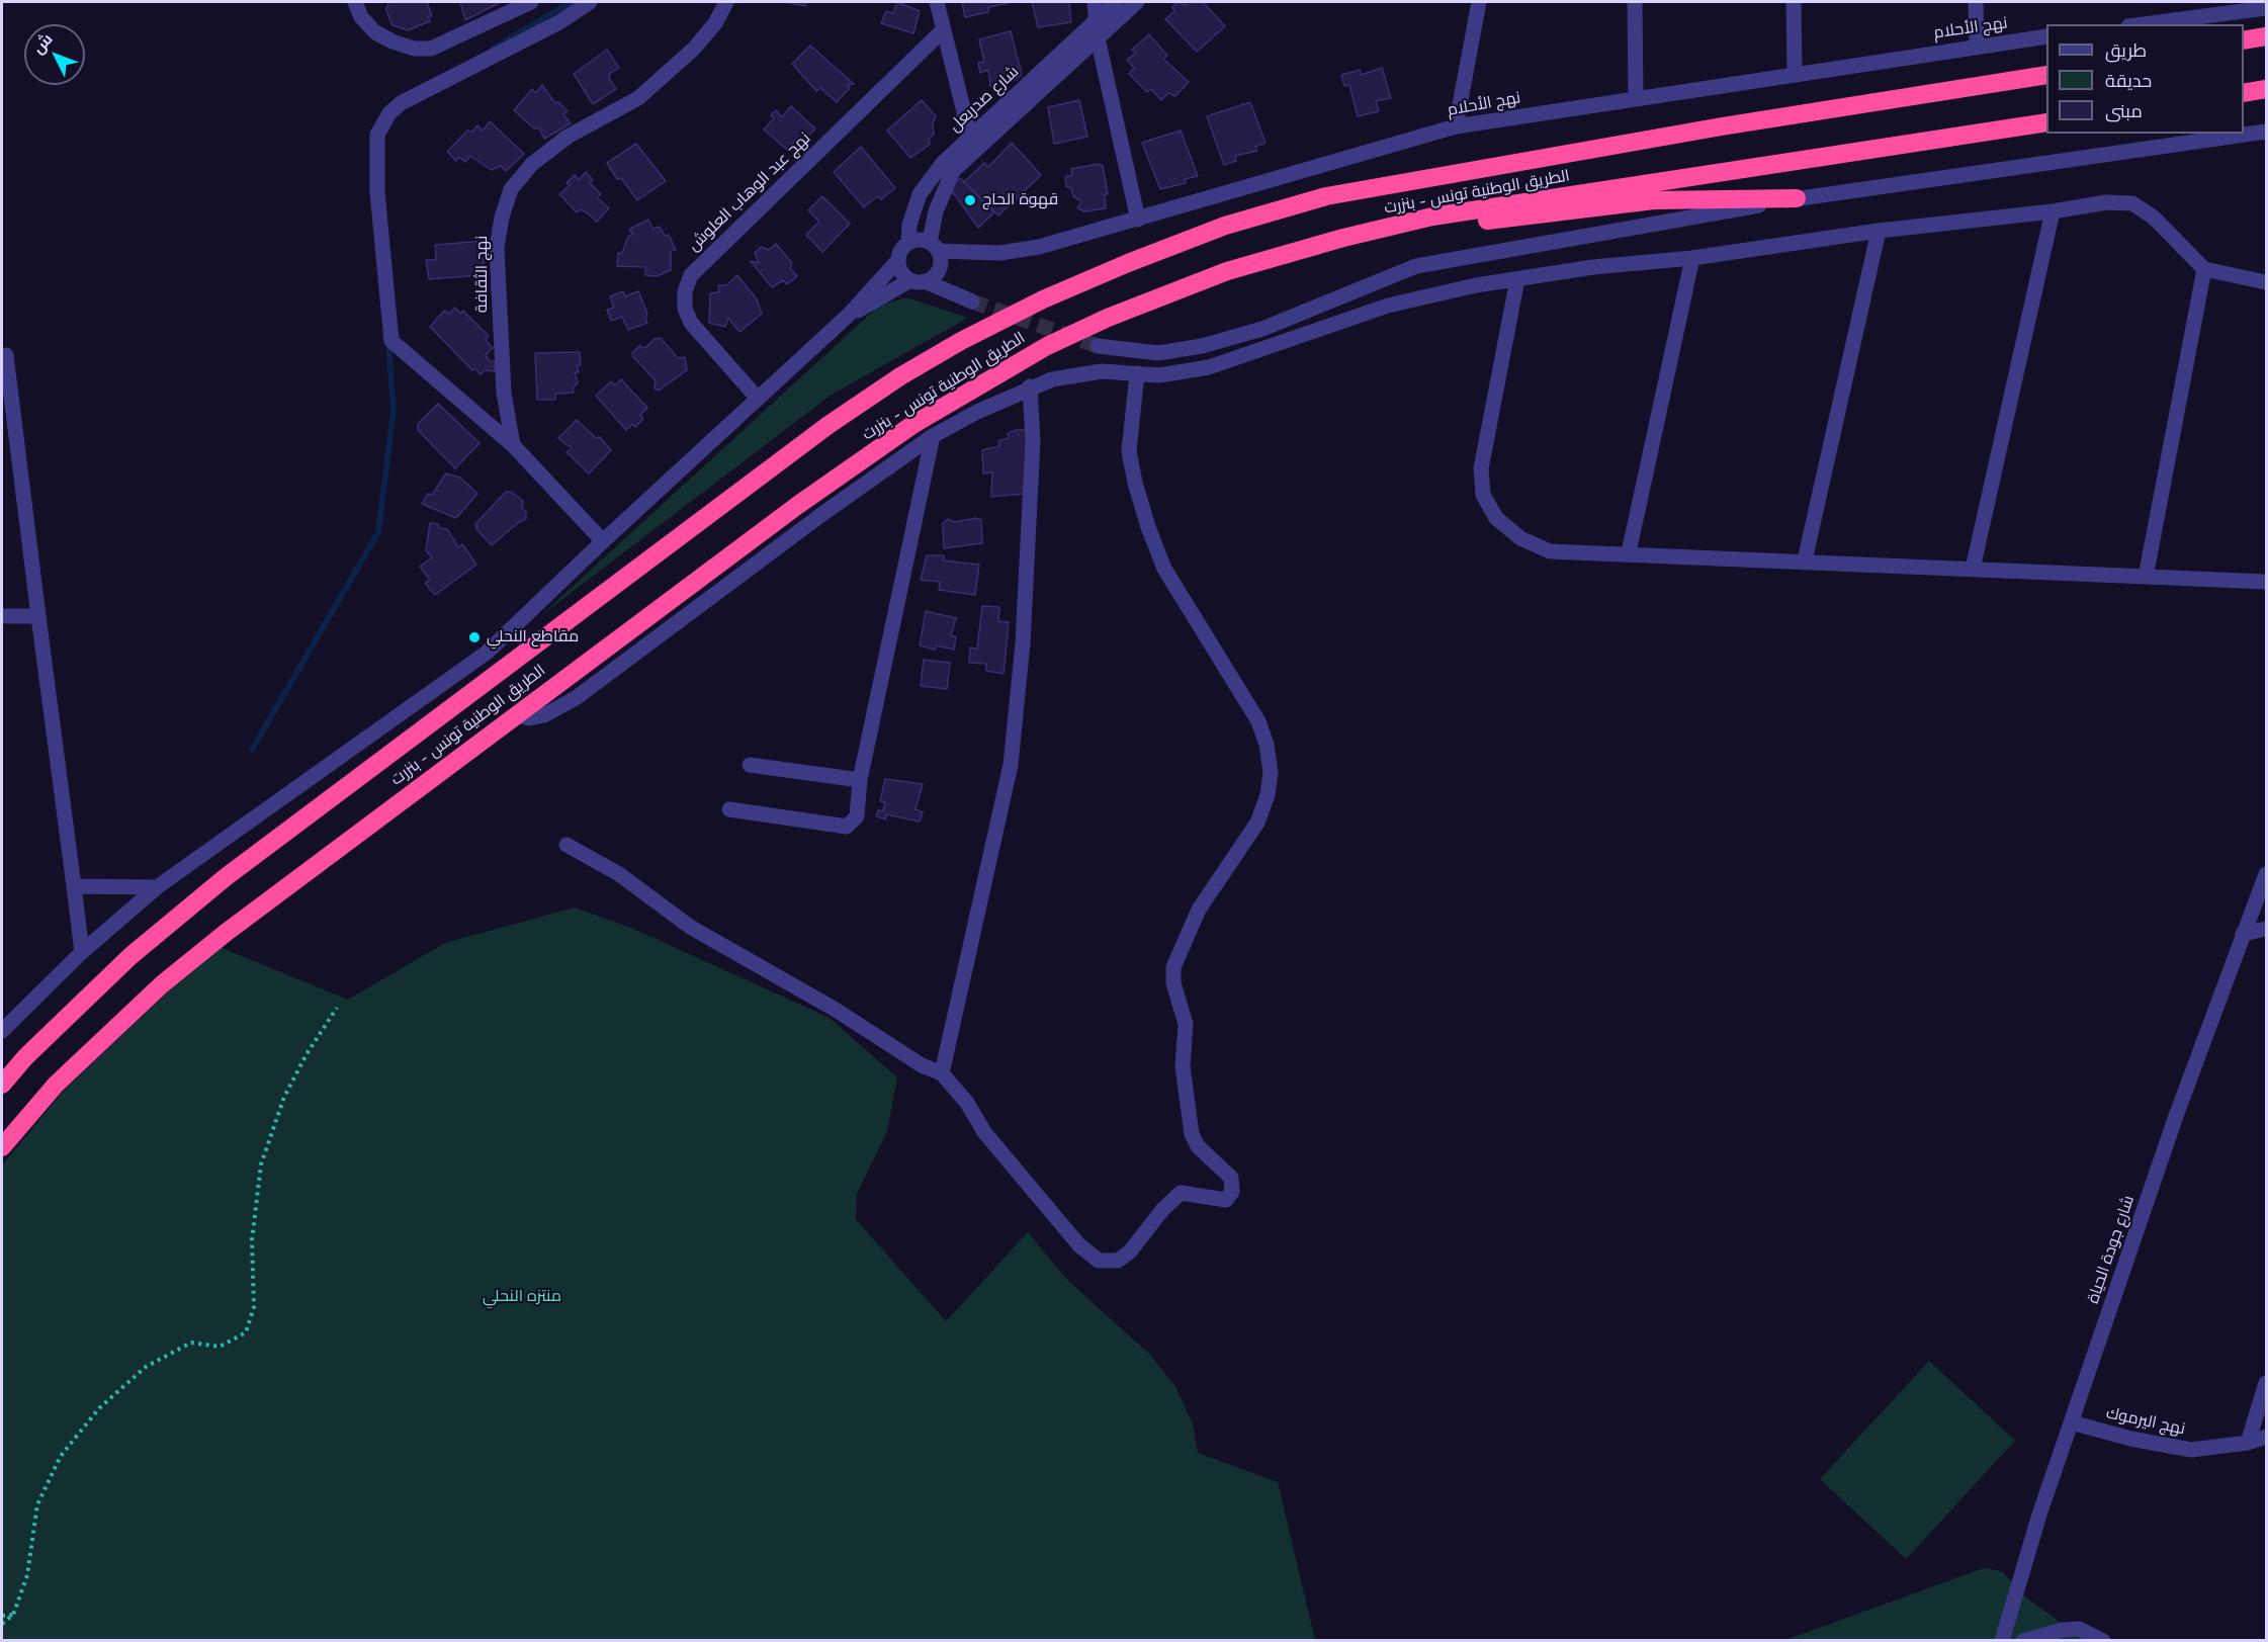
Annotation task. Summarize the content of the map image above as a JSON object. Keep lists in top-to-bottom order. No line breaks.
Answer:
{"streets":{"highway":["الطريق الوطنية تونس - بنزرت"],"street":["نهج الأحلام","شارع صدربعل","نهج عبد الوهاب العلوش","نهج الثقافة","شارع جودة الحياة","نهج اليرموك"]},"crossings":[["نهج الأحلام","شارع صدربعل"],["شارع جودة الحياة","نهج اليرموك"]],"parks":["منتزه النحلي"],"places":["قهوة الحاج","مقاطع النحلي"],"legend":["طريق","حديقة","مبنى"],"north":"top left"}
